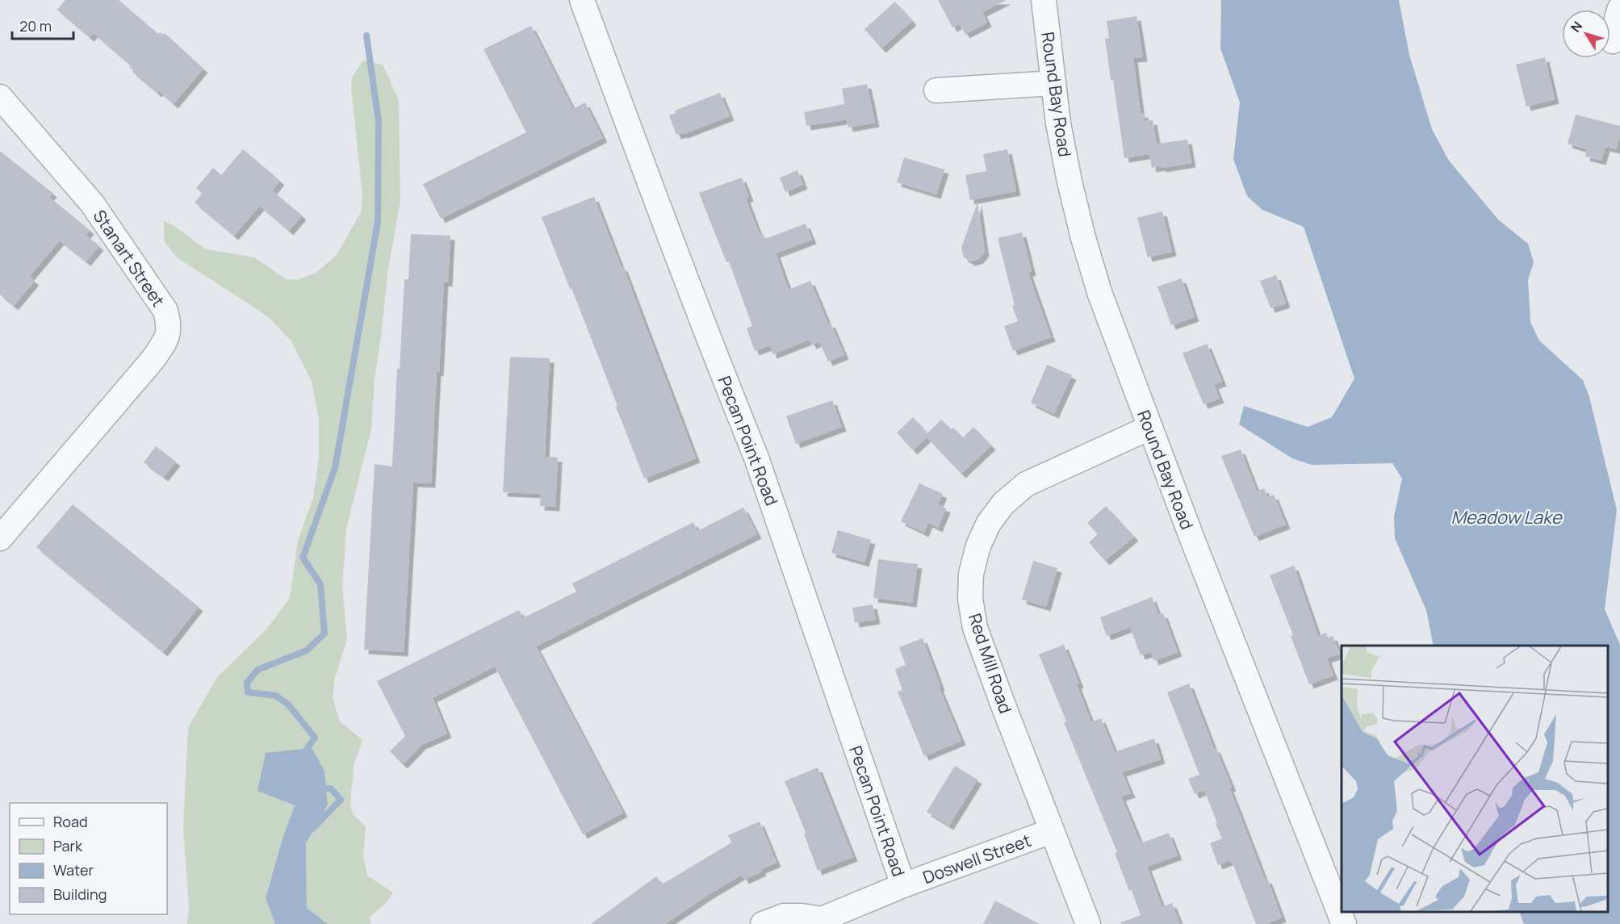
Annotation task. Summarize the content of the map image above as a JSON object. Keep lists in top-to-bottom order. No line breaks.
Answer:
{"streets":{"street":["Round Bay Road","Stanart Street","Pecan Point Road","Red Mill Road","Doswell Street"]},"crossings":[["Round Bay Road","Red Mill Road"],["Pecan Point Road","Doswell Street"],["Red Mill Road","Doswell Street"]],"water":["Meadow Lake"],"legend":["Road","Park","Water","Building"],"scale_bar":"20 m","north":"top left"}
